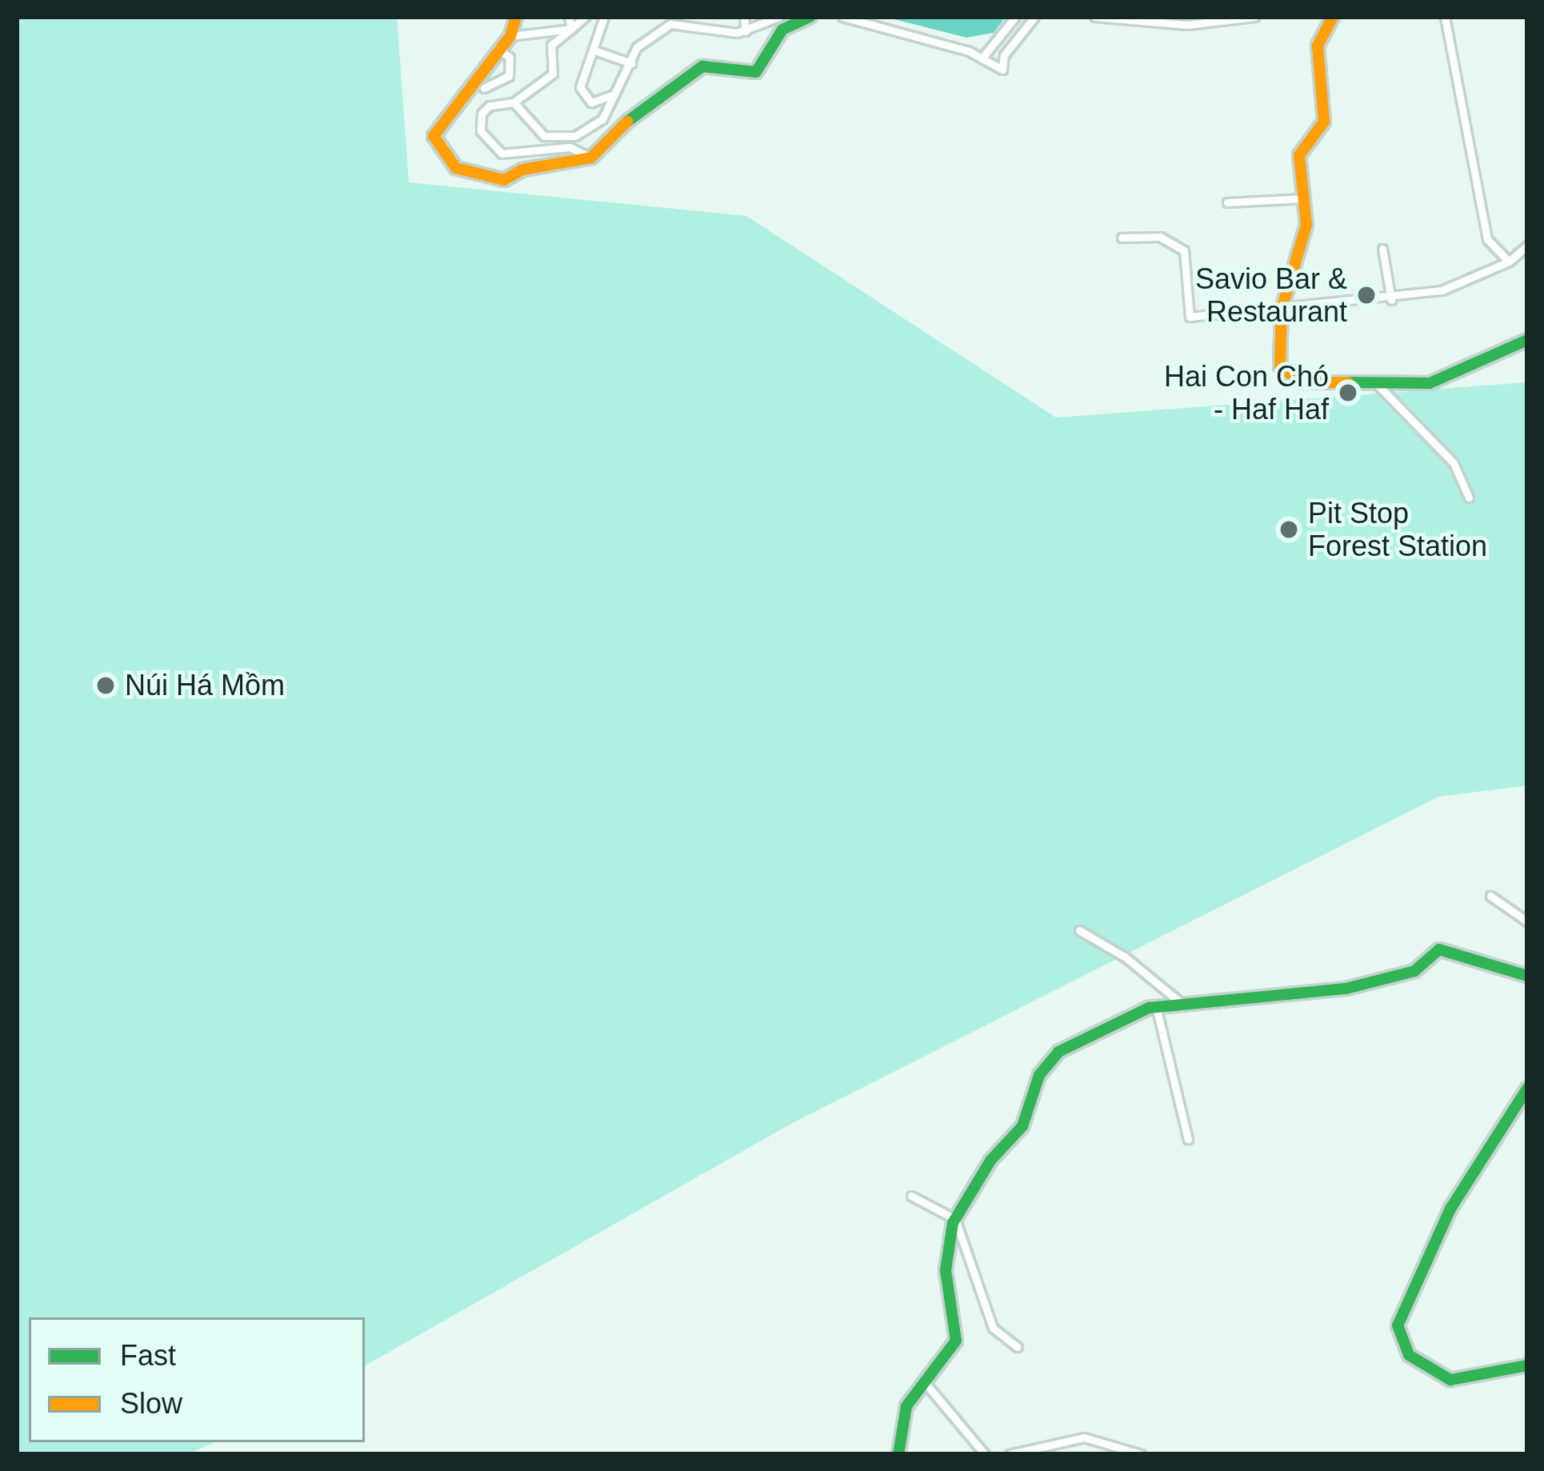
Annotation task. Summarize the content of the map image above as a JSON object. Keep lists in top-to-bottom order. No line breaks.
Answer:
{"places":["Savio Bar & Restaurant","Hai Con Chó - Haf Haf","Pit Stop Forest Station","Núi Há Mồm"],"legend":["Fast","Slow"]}
